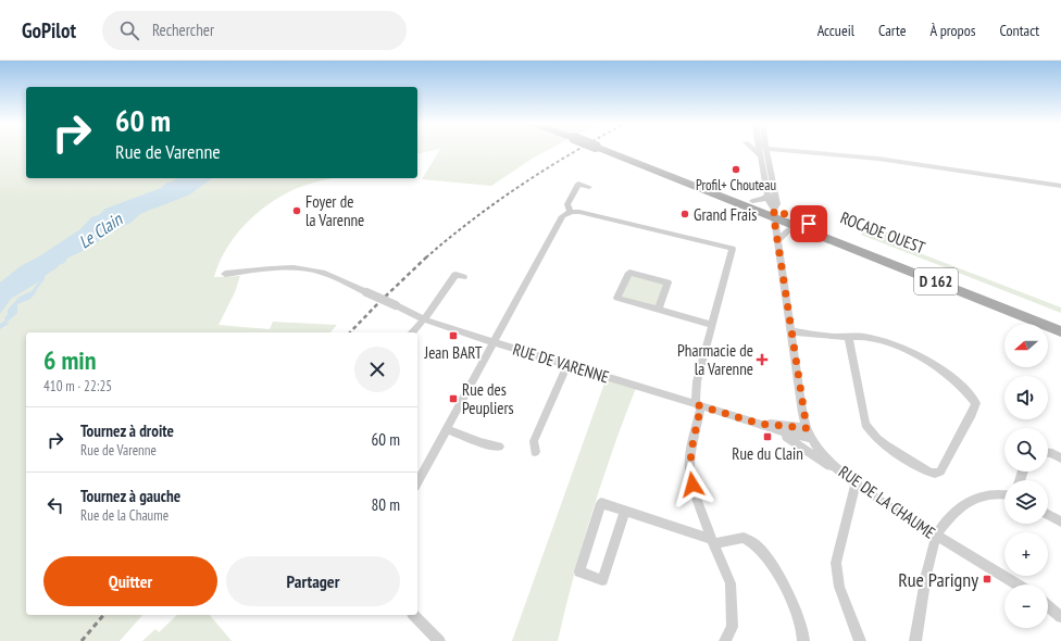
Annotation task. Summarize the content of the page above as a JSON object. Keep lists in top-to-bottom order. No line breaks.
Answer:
{"streets":{"main road":["ROCADE OUEST","D 162"],"street":["RUE DE VARENNE","RUE DE LA CHAUME"]},"crossings":[["ROCADE OUEST","RUE DE LA CHAUME"],["RUE DE VARENNE","RUE DE LA CHAUME"]],"water":["Le Clain"],"places":{"other":["Profil+ Chouteau","Foyer de la Varenne","Grand Frais"],"transit":["Jean BART","Rue des Peupliers","Rue du Clain","Rue Parigny"],"health":["Pharmacie de la Varenne"]},"north":"left","page":{"header":"GoPilot","search":"Rechercher","nav":["Accueil","Carte","À propos","Contact"],"turn":["60 m","Rue de Varenne"],"map_buttons":["+","−"],"heading":["6 min","410 m · 22:25"],"list":[{"name":"Tournez à droite","note":"Rue de Varenne","value":"60 m"},{"name":"Tournez à gauche","note":"Rue de la Chaume","value":"80 m"}],"buttons":["Quitter","Partager"]}}
